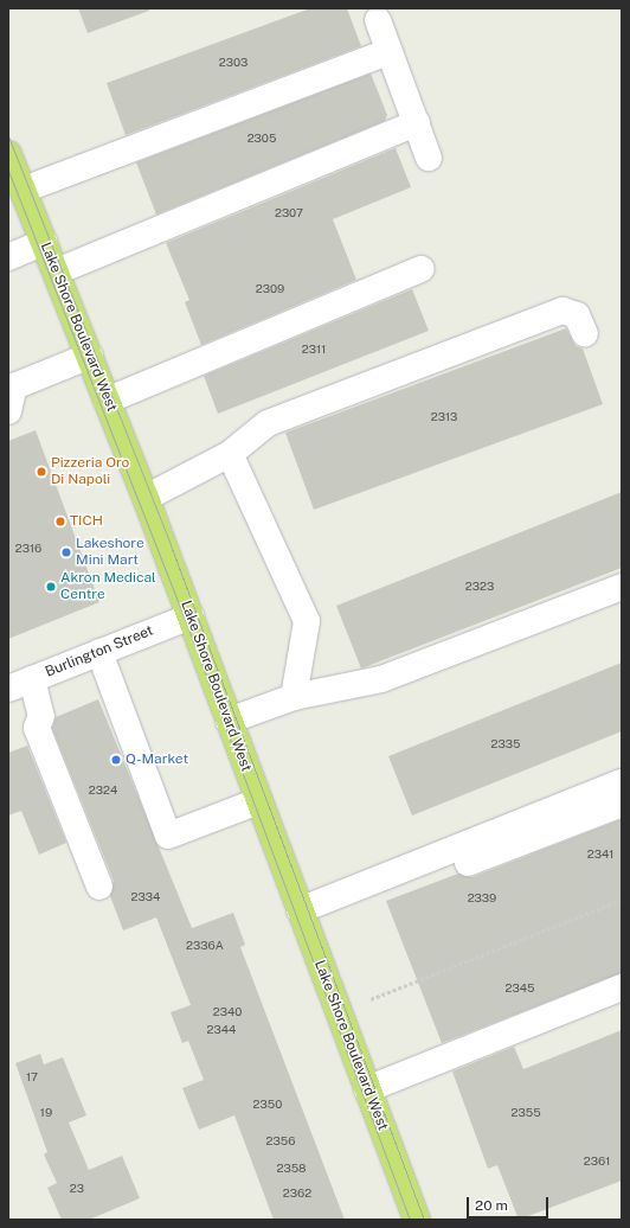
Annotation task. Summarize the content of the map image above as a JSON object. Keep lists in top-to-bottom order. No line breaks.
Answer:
{"streets":{"main road":["Lake Shore Boulevard West"],"street":["Burlington Street"]},"crossings":[["Lake Shore Boulevard West","Burlington Street"]],"places":["Pizzeria Oro Di Napoli","TICH","Lakeshore Mini Mart","Akron Medical Centre","Q-Market"],"house_numbers":["2303","2305","2307","2309","2311","2313","2316","2323","2335","2324","2341","2334","2339","2336A","2345","2340","2344","17","2350","19","2355","2356","2361","2358","23","2362"],"scale_bar":"20 m"}
